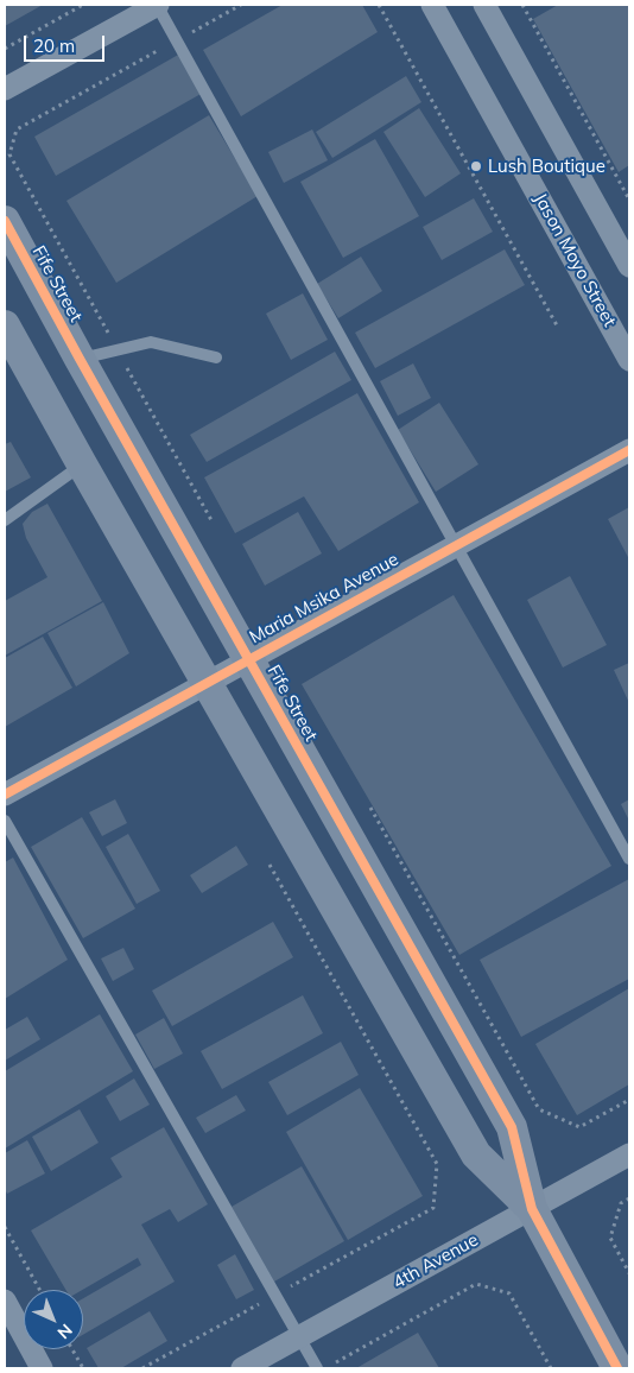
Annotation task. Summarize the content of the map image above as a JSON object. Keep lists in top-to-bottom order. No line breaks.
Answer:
{"streets":{"street":["Jason Moyo Street","Fife Street","Maria Msika Avenue","4th Avenue"]},"crossings":[["Fife Street","Maria Msika Avenue"],["Fife Street","4th Avenue"]],"places":["Lush Boutique"],"scale_bar":"20 m","north":"bottom right"}
